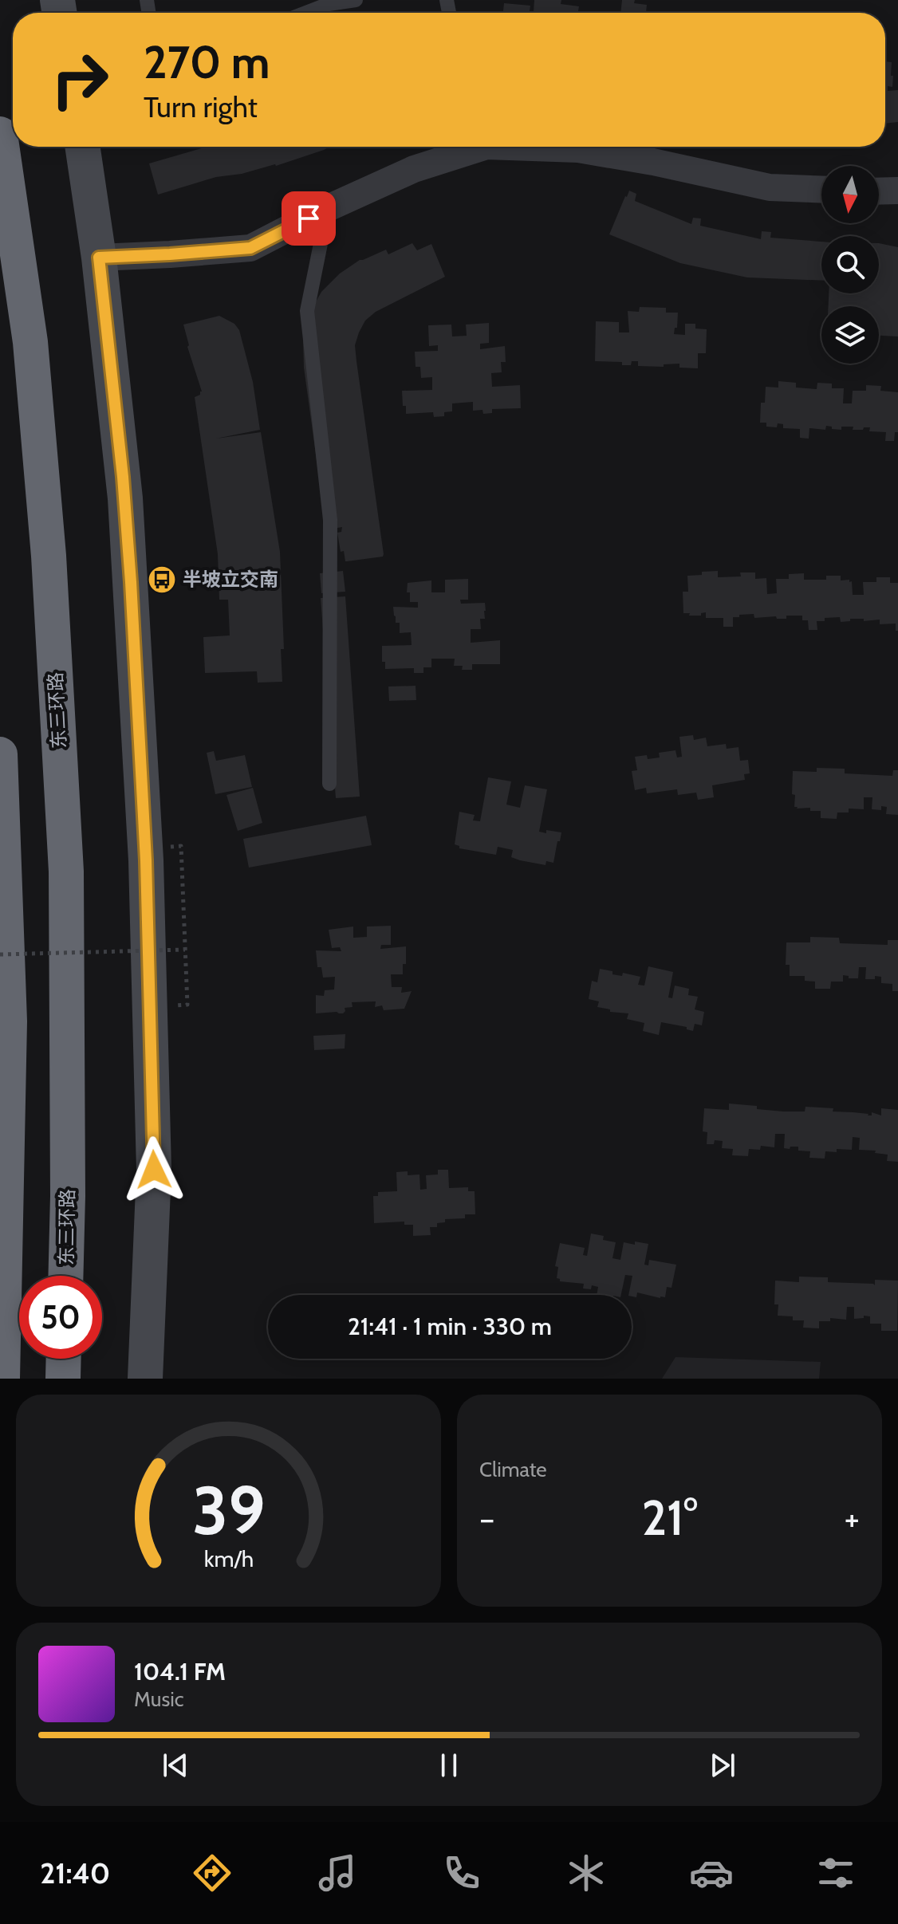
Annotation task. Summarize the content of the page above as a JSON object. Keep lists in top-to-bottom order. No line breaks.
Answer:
{"streets":{"highway":["东三环路"]},"places":{"bus stop":["半坡立交南"]},"north":"bottom","page":{"turn":["270 m","Turn right"],"limit":"50","trip":"21:41 · 1 min · 330 m","tile":"Climate","heat":["−","21°","+"],"song":["104.1 FM","Music"],"tabs":"21:40","gauge":["39","km/h"]}}
